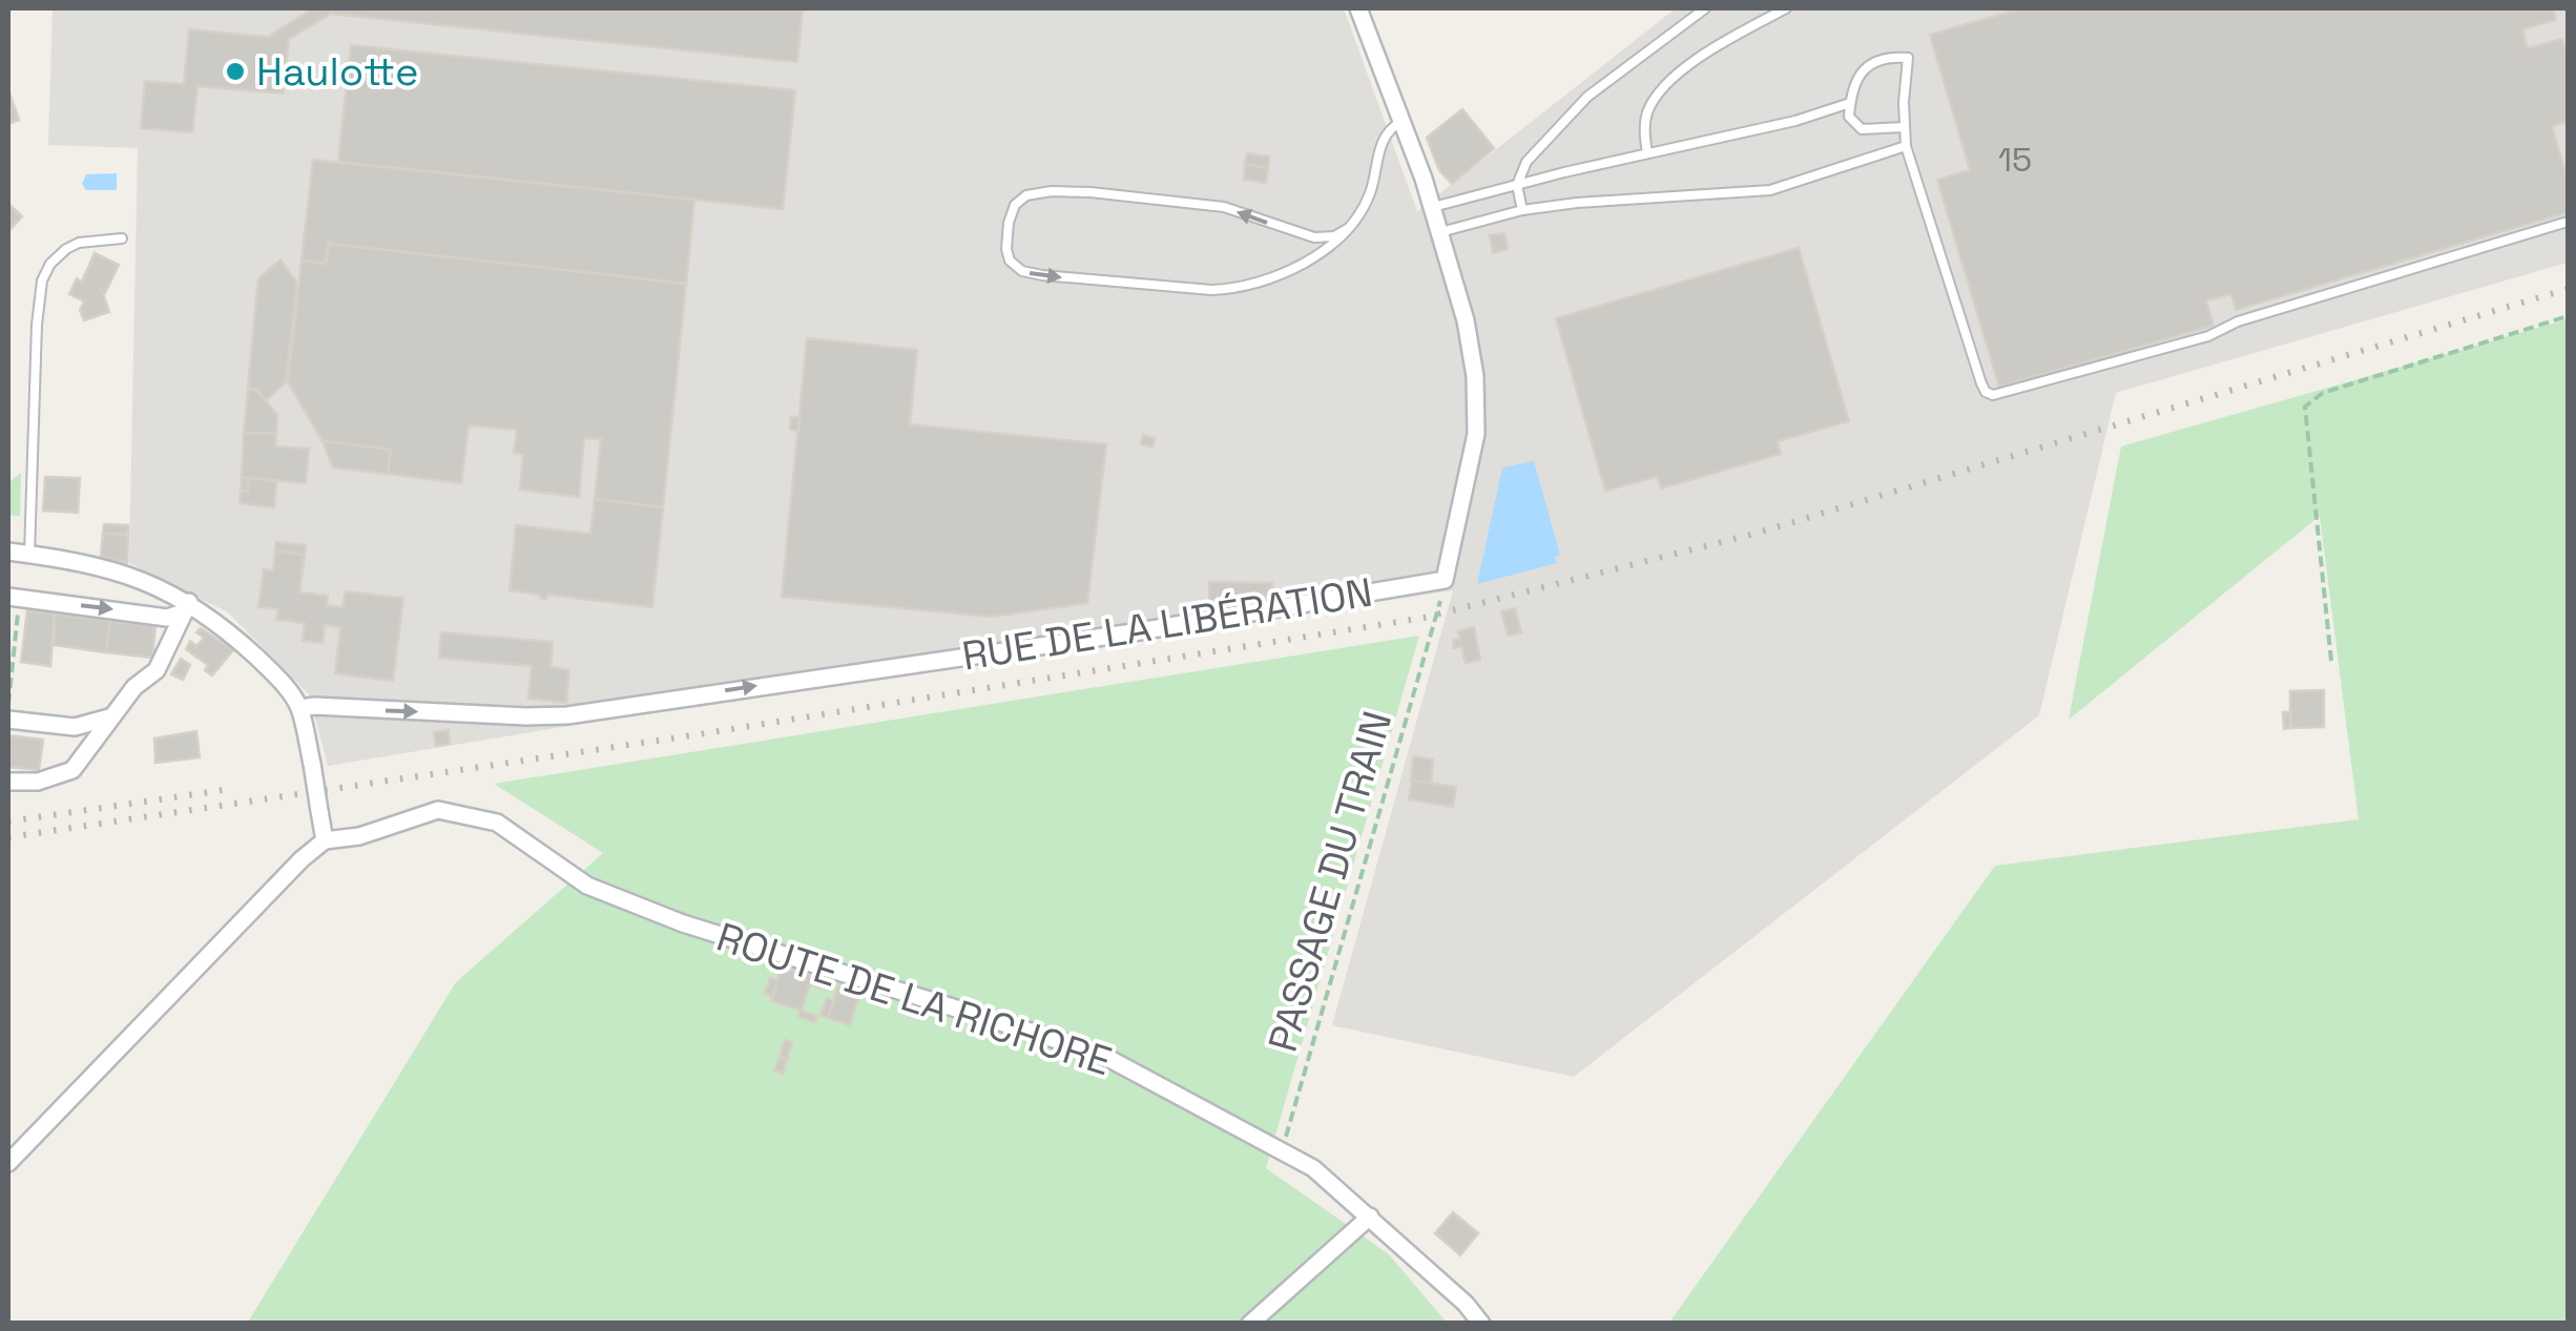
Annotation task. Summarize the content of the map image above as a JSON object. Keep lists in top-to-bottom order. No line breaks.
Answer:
{"streets":{"street":["RUE DE LA LIBÉRATION","ROUTE DE LA RICHORE"],"path":["PASSAGE DU TRAIN"]},"crossings":[["RUE DE LA LIBÉRATION","PASSAGE DU TRAIN"],["PASSAGE DU TRAIN","ROUTE DE LA RICHORE"]],"one_way":["RUE DE LA LIBÉRATION"],"places":["Haulotte"],"house_numbers":["15"]}
